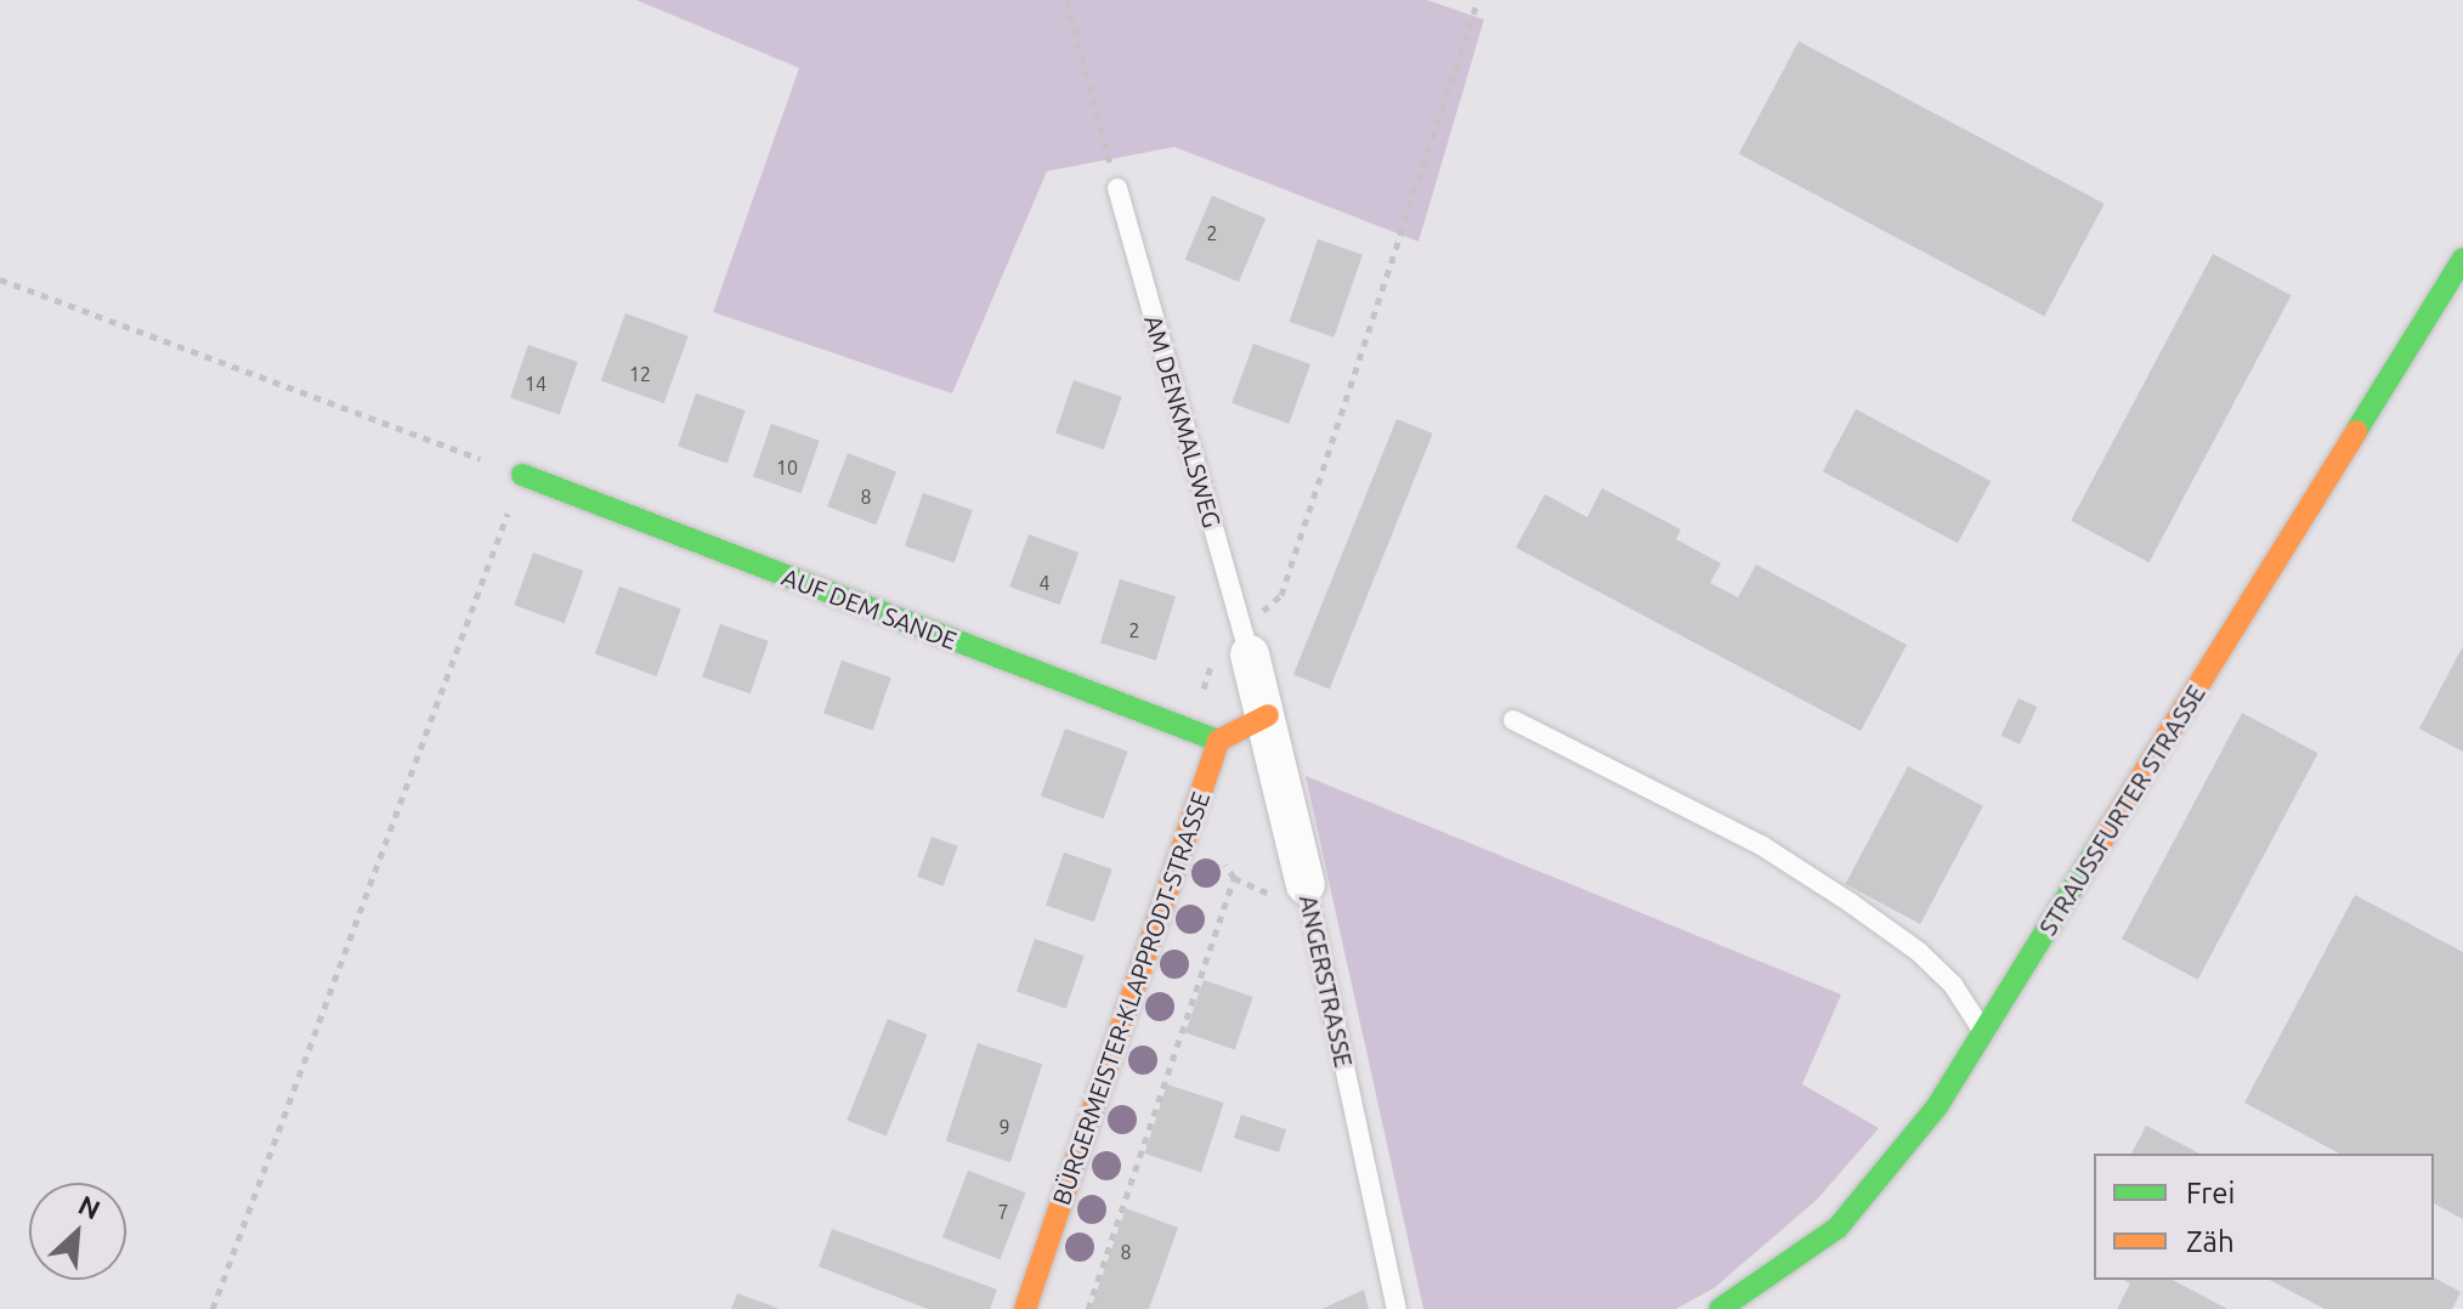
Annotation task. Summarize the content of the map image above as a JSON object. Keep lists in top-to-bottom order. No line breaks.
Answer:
{"streets":{"street":["AUF DEM SANDE","STRAUSSFURTER STRASSE","ANGERSTRASSE","BÜRGERMEISTER-KLAPPRODT-STRASSE"],"lane":["AM DENKMALSWEG"]},"crossings":[["AM DENKMALSWEG","ANGERSTRASSE"],["AUF DEM SANDE","BÜRGERMEISTER-KLAPPRODT-STRASSE"]],"house_numbers":["2","12","14","10","8","4","2","9","7","8"],"legend":["Frei","Zäh"],"north":"top right"}
